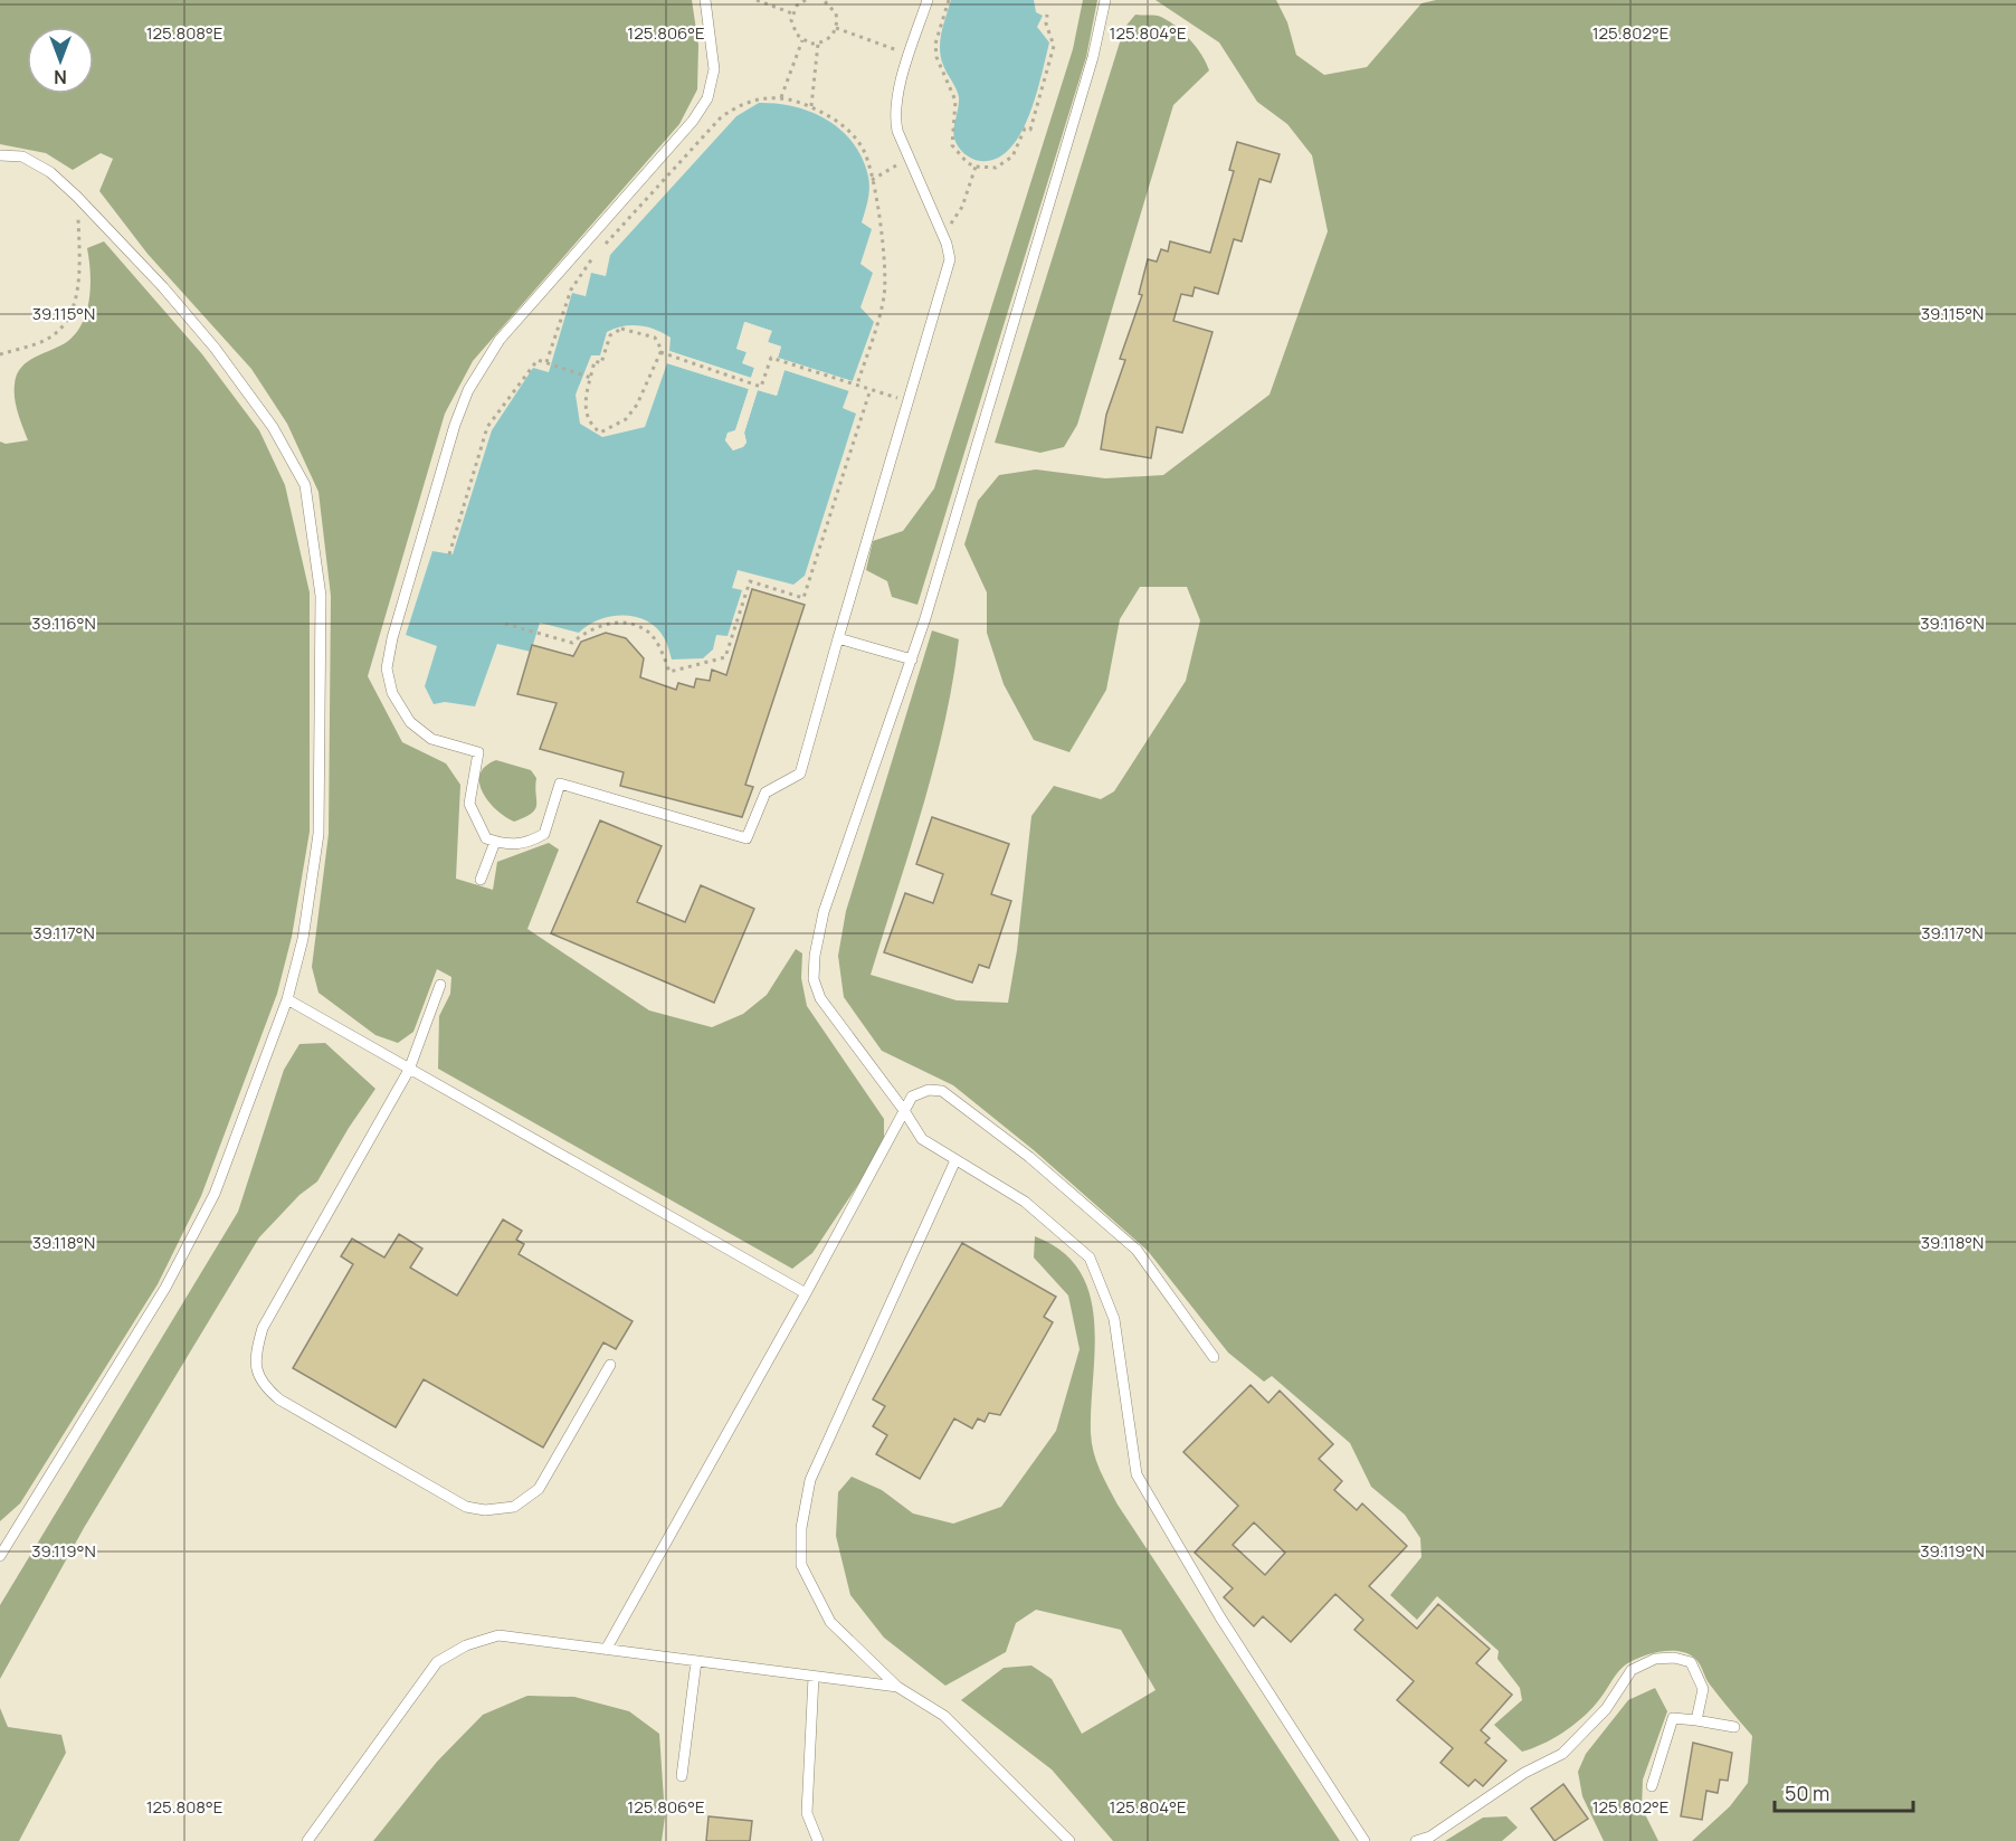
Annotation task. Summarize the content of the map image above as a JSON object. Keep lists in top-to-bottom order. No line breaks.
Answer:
{"scale_bar":"50 m","north":"bottom","coordinates":["125.808°E","125.806°E","125.804°E","125.802°E","39.115°N","39.116°N","39.117°N","39.118°N","39.119°N"]}
